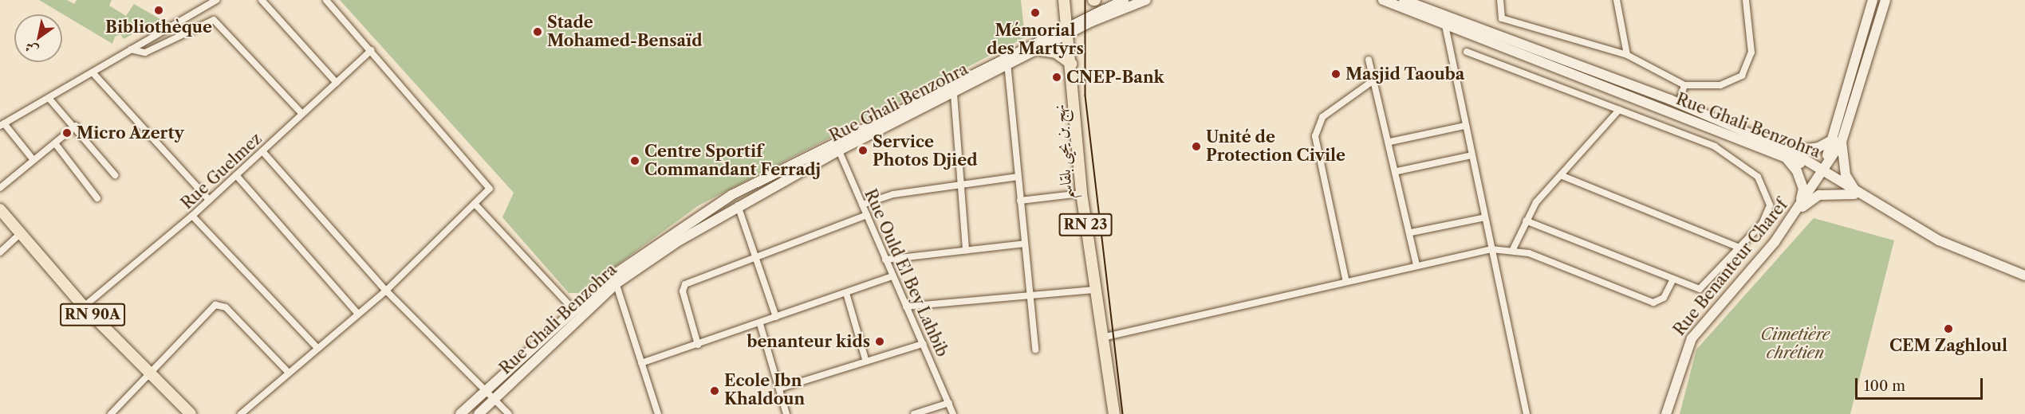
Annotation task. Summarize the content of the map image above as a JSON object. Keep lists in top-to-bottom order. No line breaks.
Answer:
{"streets":{"main road":["Rue Ghali Benzohra","نهج بن يحيى بلقاسم","RN 23","Rue Benanteur Charef","RN 90A"],"street":["Rue Guelmez","Rue Ould El Bey Lahbib"]},"crossings":[["Rue Ghali Benzohra","نهج بن يحيى بلقاسم"],["Rue Ghali Benzohra","Rue Benanteur Charef"],["Rue Ghali Benzohra","Rue Ould El Bey Lahbib"],["Rue Guelmez","RN 90A"]],"parks":["Cimetière chrétien"],"places":["Bibliothèque","Mémorial des Martyrs","Stade Mohamed-Bensaïd","Masjid Taouba","CNEP-Bank","Micro Azerty","Unité de Protection Civile","Service Photos Djied","Centre Sportif Commandant Ferradj","CEM Zaghloul","benanteur kids","Ecole Ibn Khaldoun"],"scale_bar":"100 m","north":"bottom left"}
